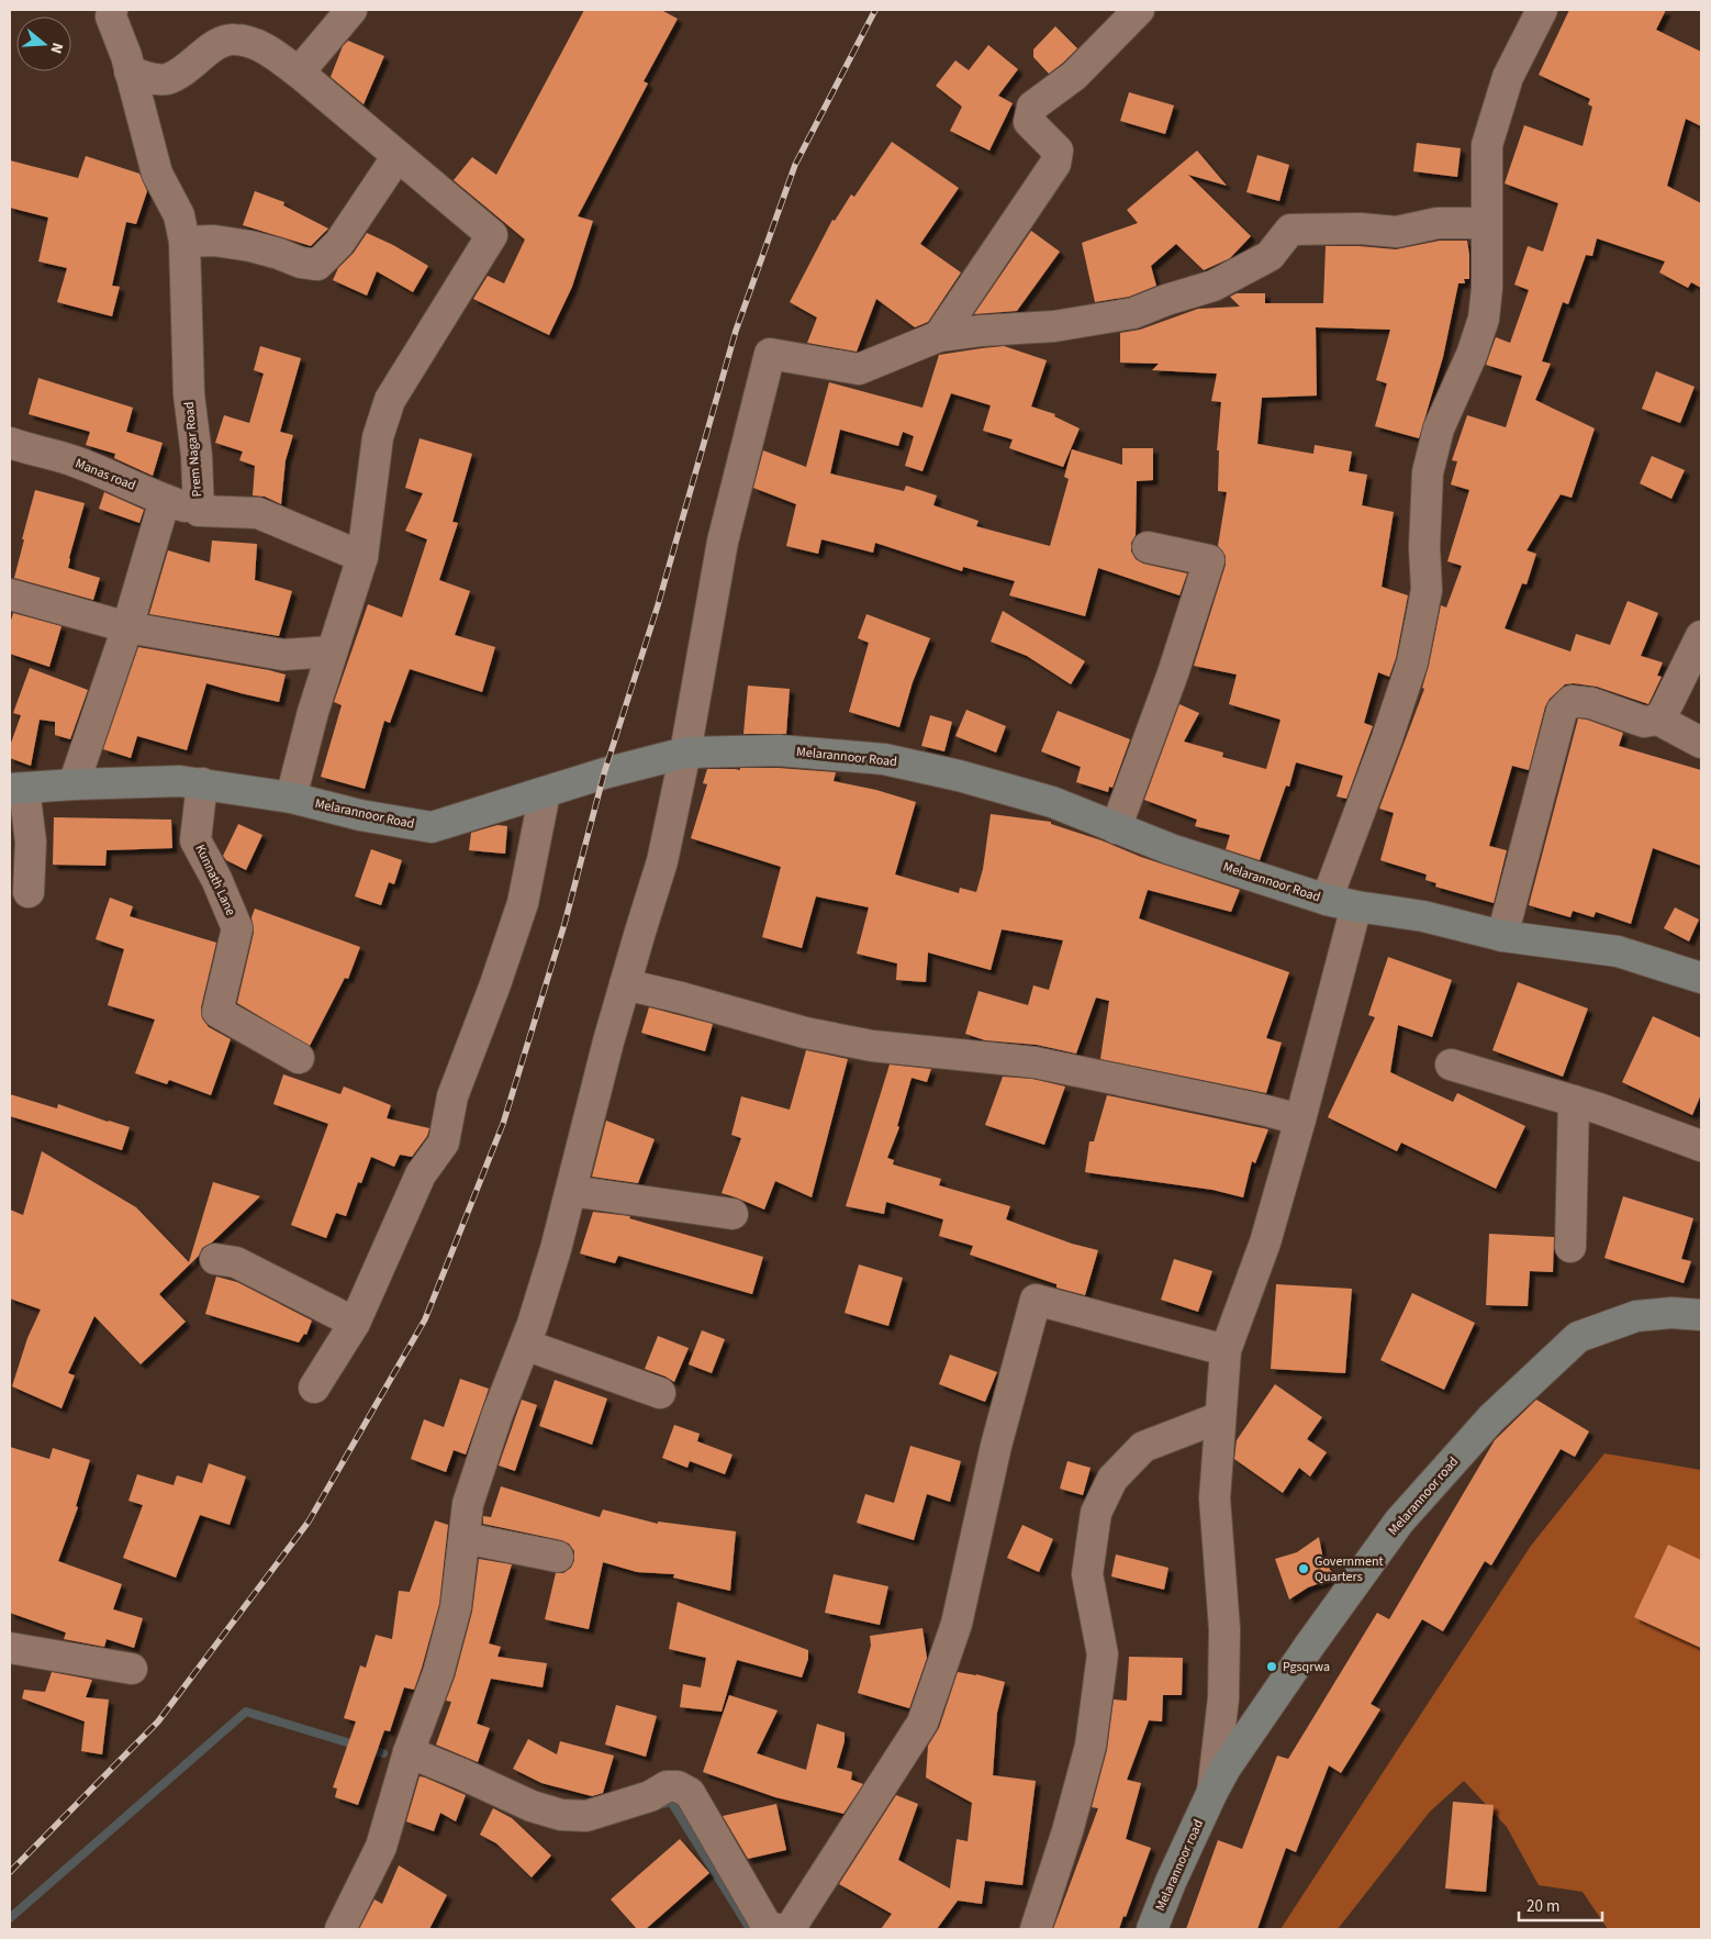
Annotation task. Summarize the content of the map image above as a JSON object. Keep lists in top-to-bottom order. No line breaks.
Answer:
{"streets":{"street":["Prem Nagar Road","Manas road","Melarannoor Road","Kunnath Lane","Melarannoor road"]},"crossings":[["Prem Nagar Road","Manas road"],["Melarannoor Road","Kunnath Lane"]],"places":["Government Quarters","Pgsqrwa"],"scale_bar":"20 m","north":"right"}
